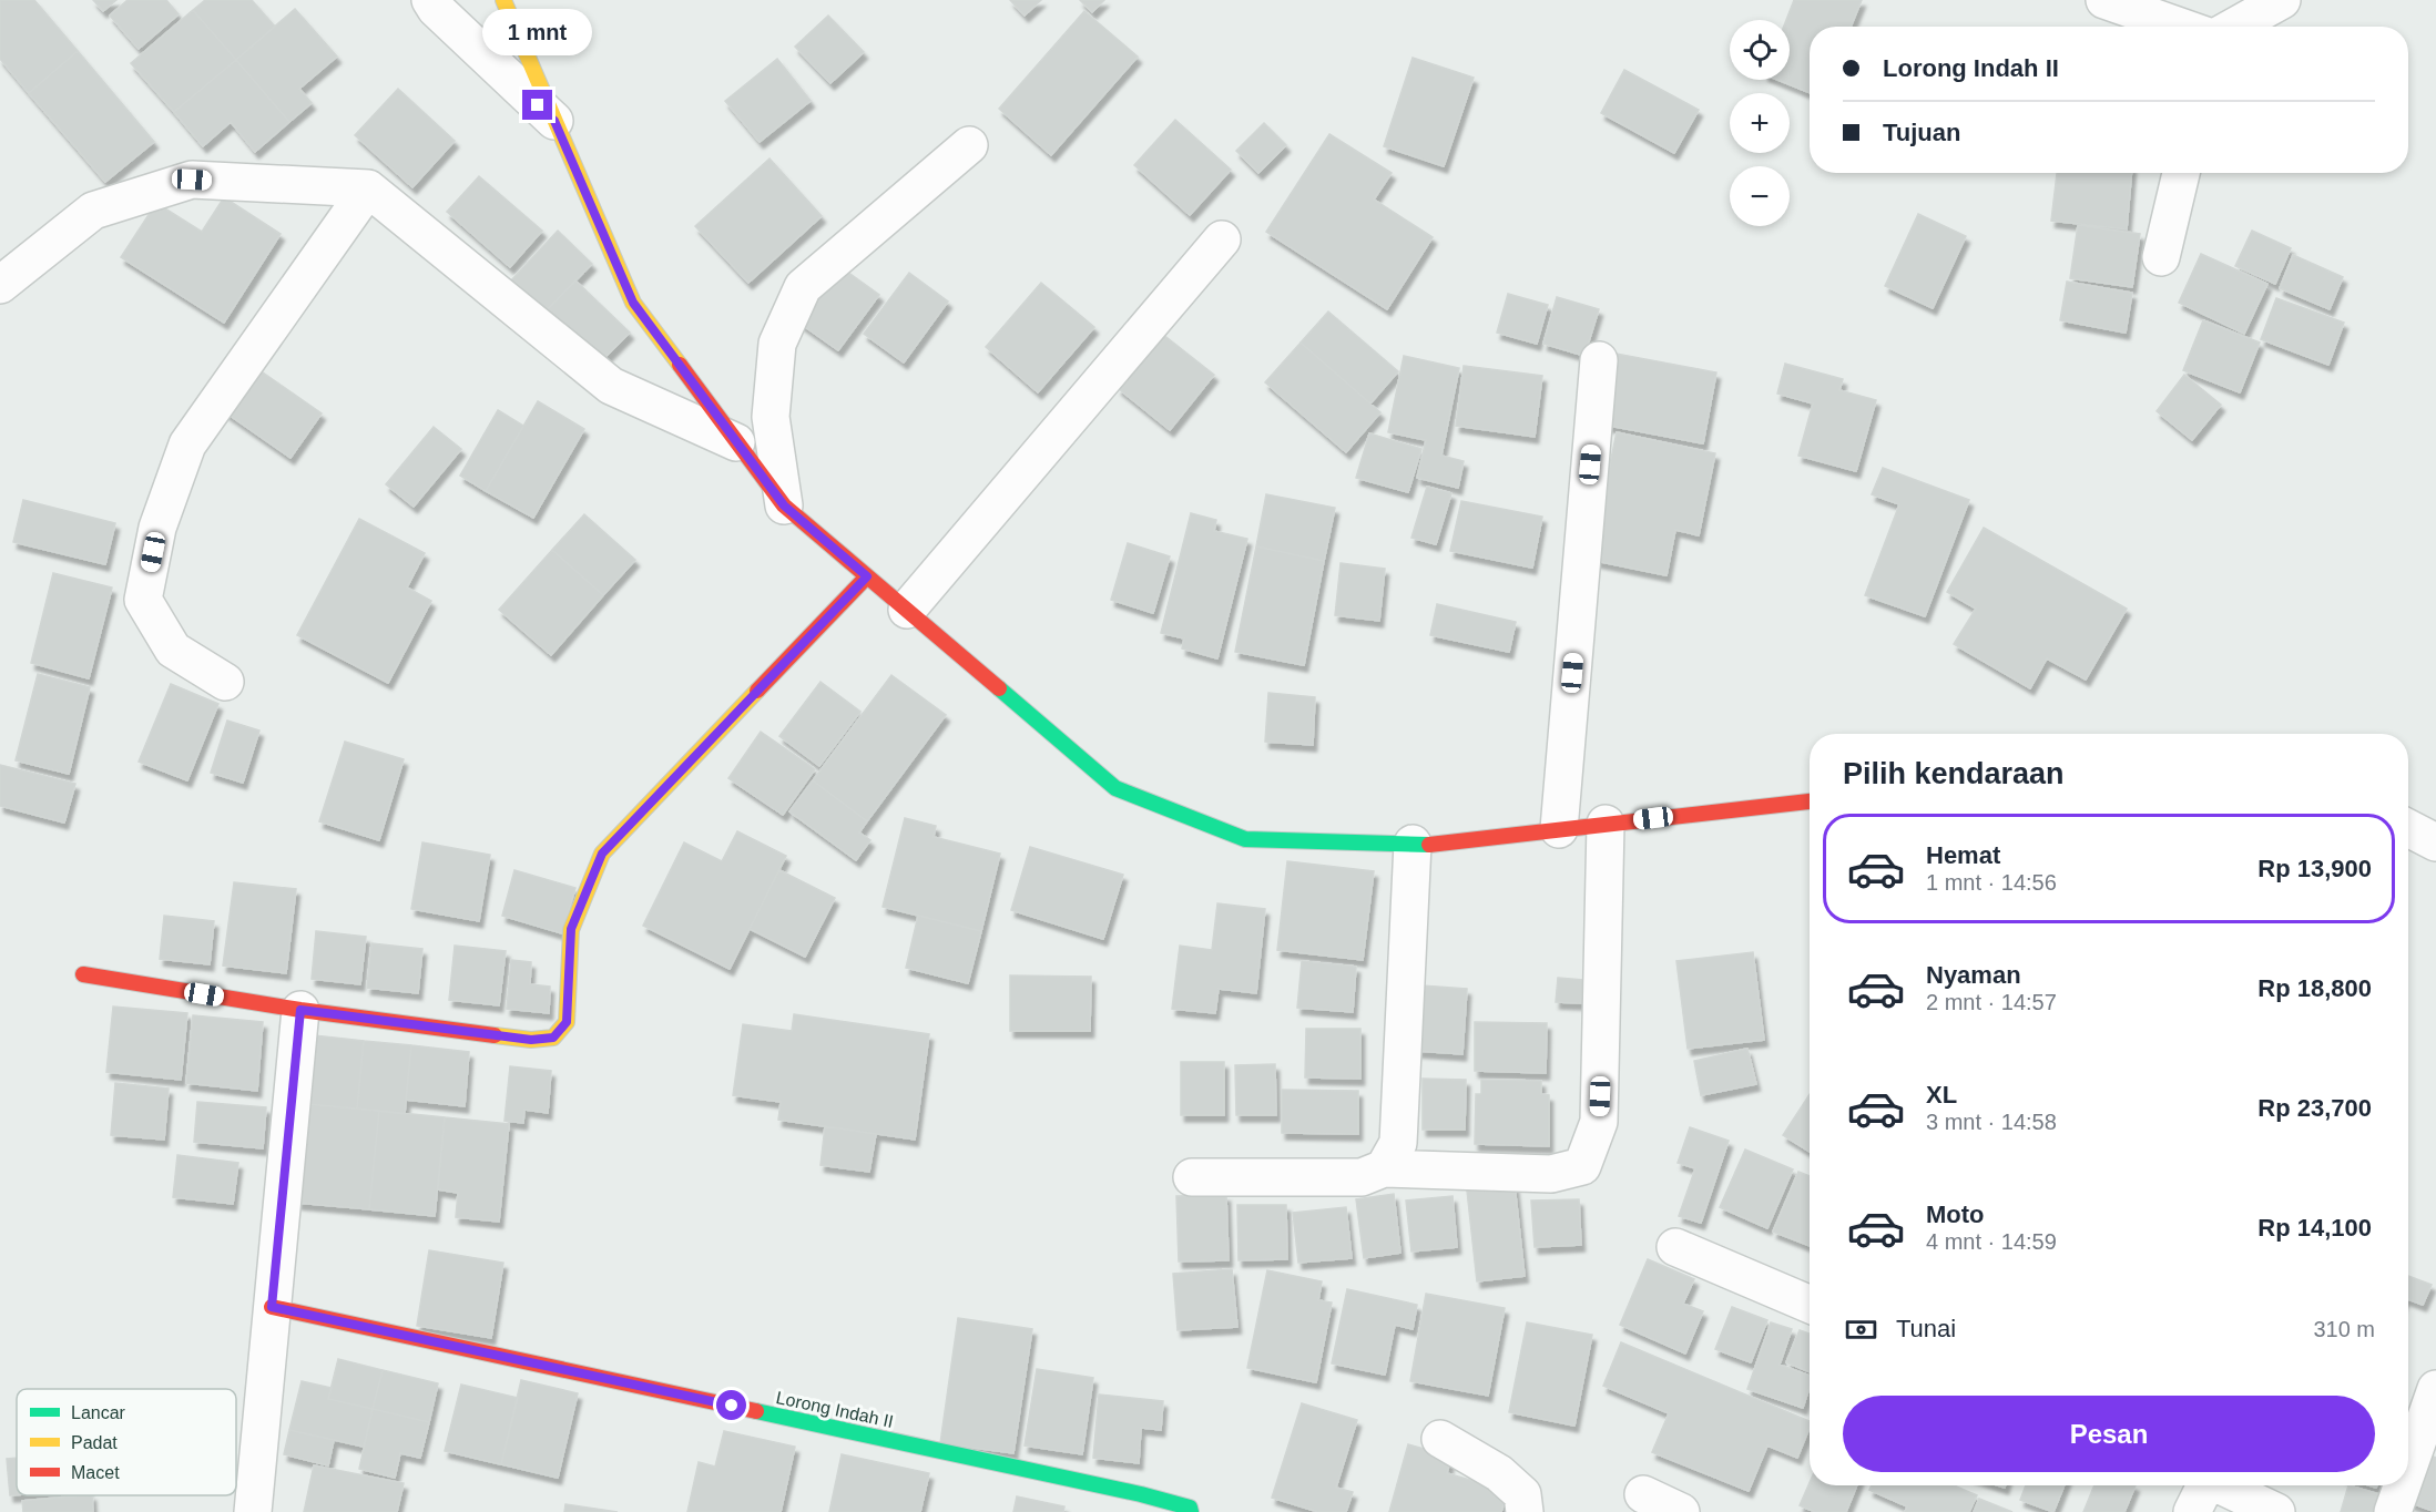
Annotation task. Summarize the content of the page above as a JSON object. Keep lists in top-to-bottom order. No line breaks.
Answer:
{"streets":{"street":["Lorong Indah II"]},"legend":["Lancar","Padat","Macet"],"page":{"bubble":"1 mnt","map_buttons":["+","−"],"banner":["Lorong Indah II","Tujuan"],"heading":"Pilih kendaraan","list":[{"name":"Hemat","note":"1 mnt · 14:56","value":"Rp 13,900"},{"name":"Nyaman","note":"2 mnt · 14:57","value":"Rp 18,800"},{"name":"XL","note":"3 mnt · 14:58","value":"Rp 23,700"},{"name":"Moto","note":"4 mnt · 14:59","value":"Rp 14,100"}],"pay":["Tunai","310 m"],"buttons":"Pesan"}}
